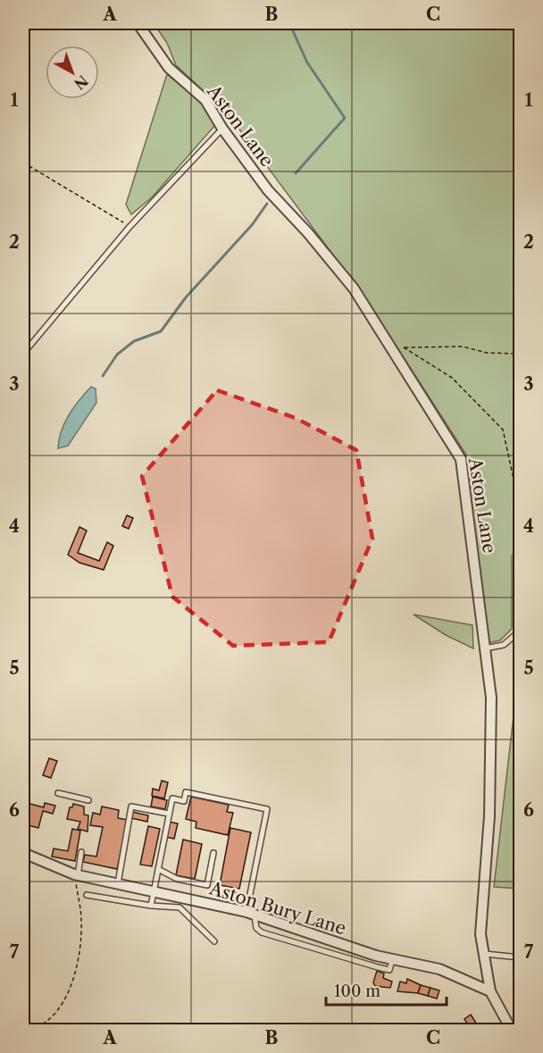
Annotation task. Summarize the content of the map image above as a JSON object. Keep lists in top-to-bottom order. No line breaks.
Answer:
{"streets":{"street":["Aston Lane","Aston Bury Lane"]},"crossings":[["Aston Lane","Aston Bury Lane"]],"scale_bar":"100 m","north":"bottom right","grid":{"columns":["A","B","C"],"rows":["1","2","3","4","5","6","7"]}}
